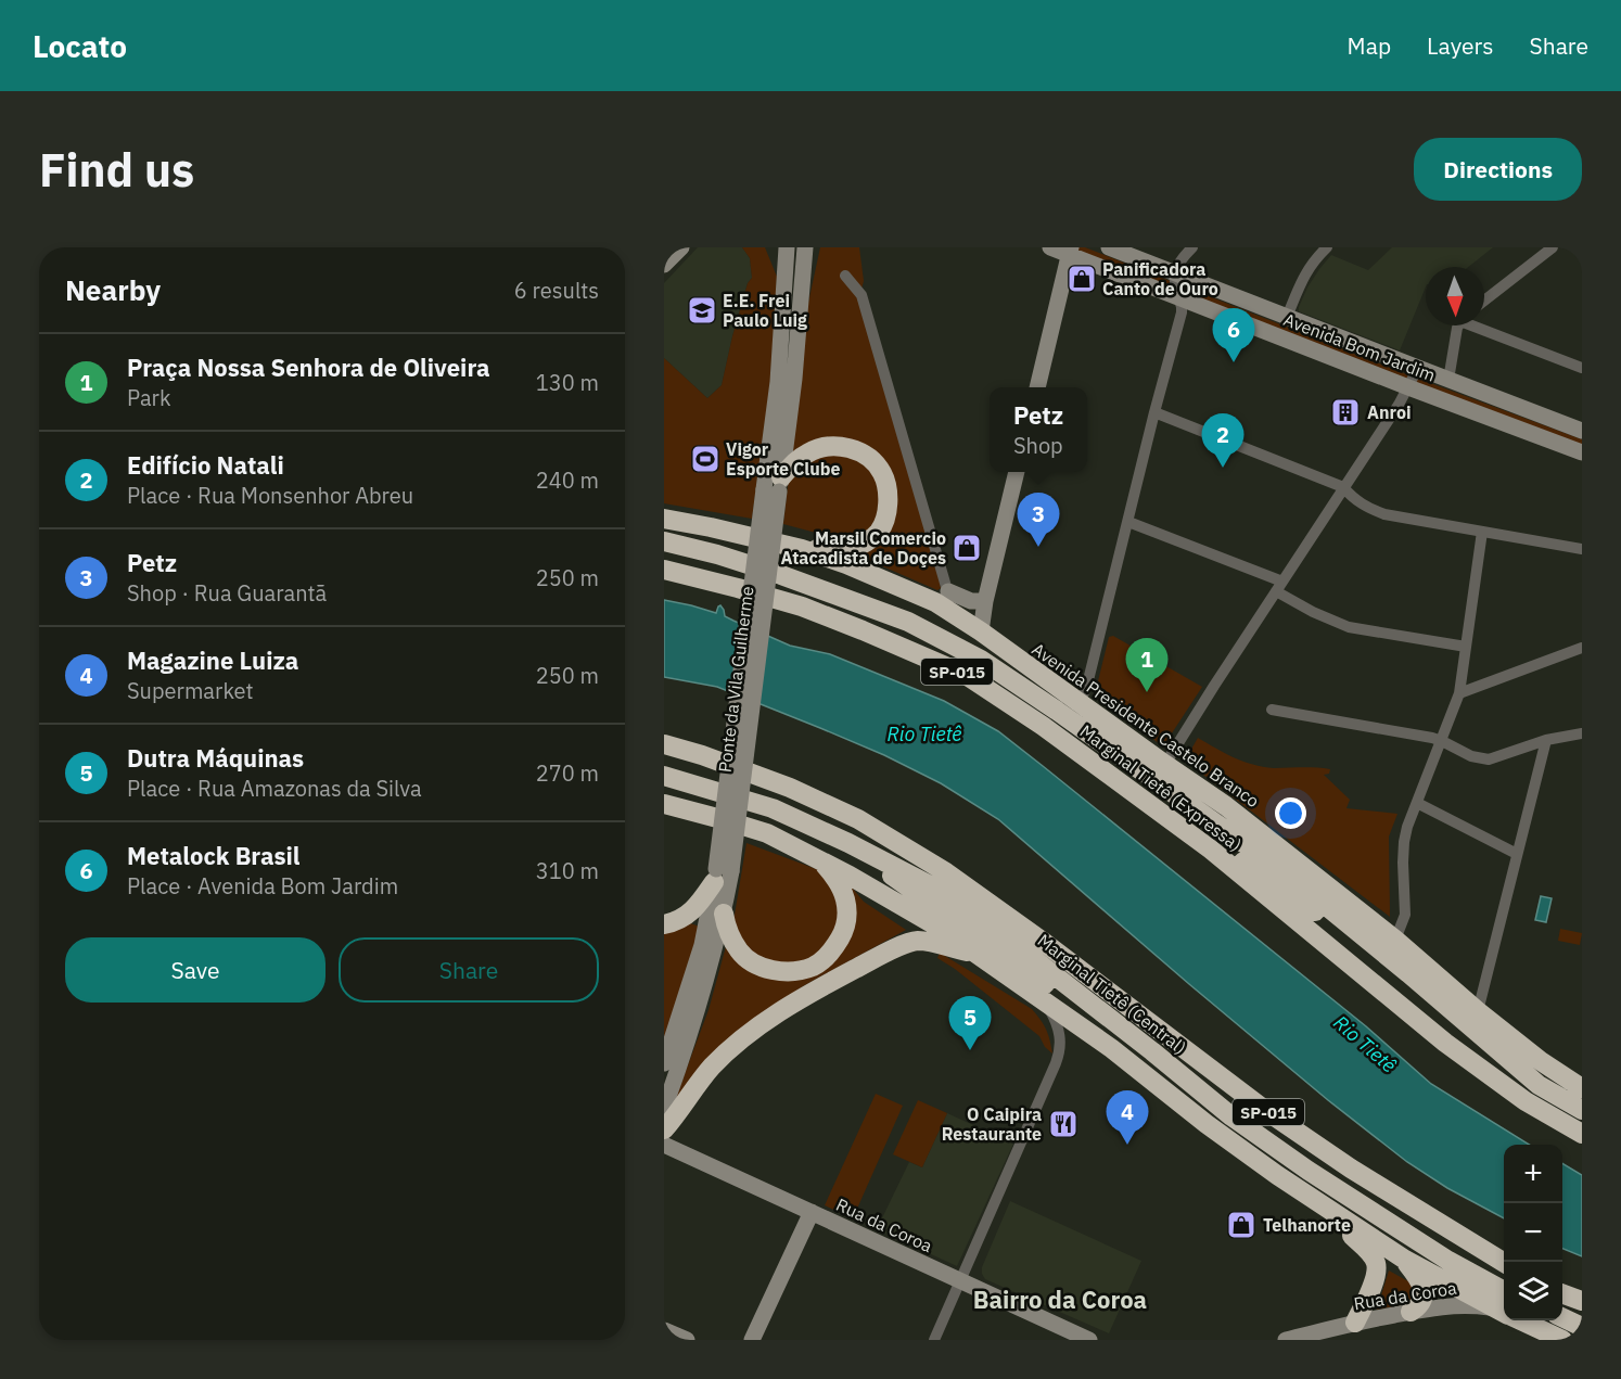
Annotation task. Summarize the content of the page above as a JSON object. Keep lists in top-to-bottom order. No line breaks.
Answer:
{"streets":{"highway":["SP-015","Avenida Presidente Castelo Branco","Marginal Tietê (Expressa)","Marginal Tietê (Central)"],"main road":["Avenida Bom Jardim","Ponte da Vila Guilherme","Rua da Coroa"]},"districts":["Bairro da Coroa"],"water":["Rio Tietê"],"places":{"shop":["Panificadora Canto de Ouro","Marsil Comercio Atacadista de Doçes","Telhanorte"],"school or university":["E.E. Frei Paulo Luig"],"building":["Anroi"],"sports":["Vigor Esporte Clube"],"restaurant":["O Caipira Restaurante"]},"north":"bottom","page":{"header":"Locato","nav":["Map","Layers","Share"],"buttons":["Directions",["Save","Share"]],"title":"Find us","heading":["Nearby","6 results"],"pins":["6","2","3","1","5","4"],"list":[{"mark":"1","name":"Praça Nossa Senhora de Oliveira","note":"Park","value":"130 m"},{"mark":"2","name":"Edifício Natali","note":"Place · Rua Monsenhor Abreu","value":"240 m"},{"mark":"3","name":"Petz","note":"Shop · Rua Guarantã","value":"250 m"},{"mark":"4","name":"Magazine Luiza","note":"Supermarket","value":"250 m"},{"mark":"5","name":"Dutra Máquinas","note":"Place · Rua Amazonas da Silva","value":"270 m"},{"mark":"6","name":"Metalock Brasil","note":"Place · Avenida Bom Jardim","value":"310 m"}],"popup":["Petz","Shop"],"map_buttons":["+","−"]}}
